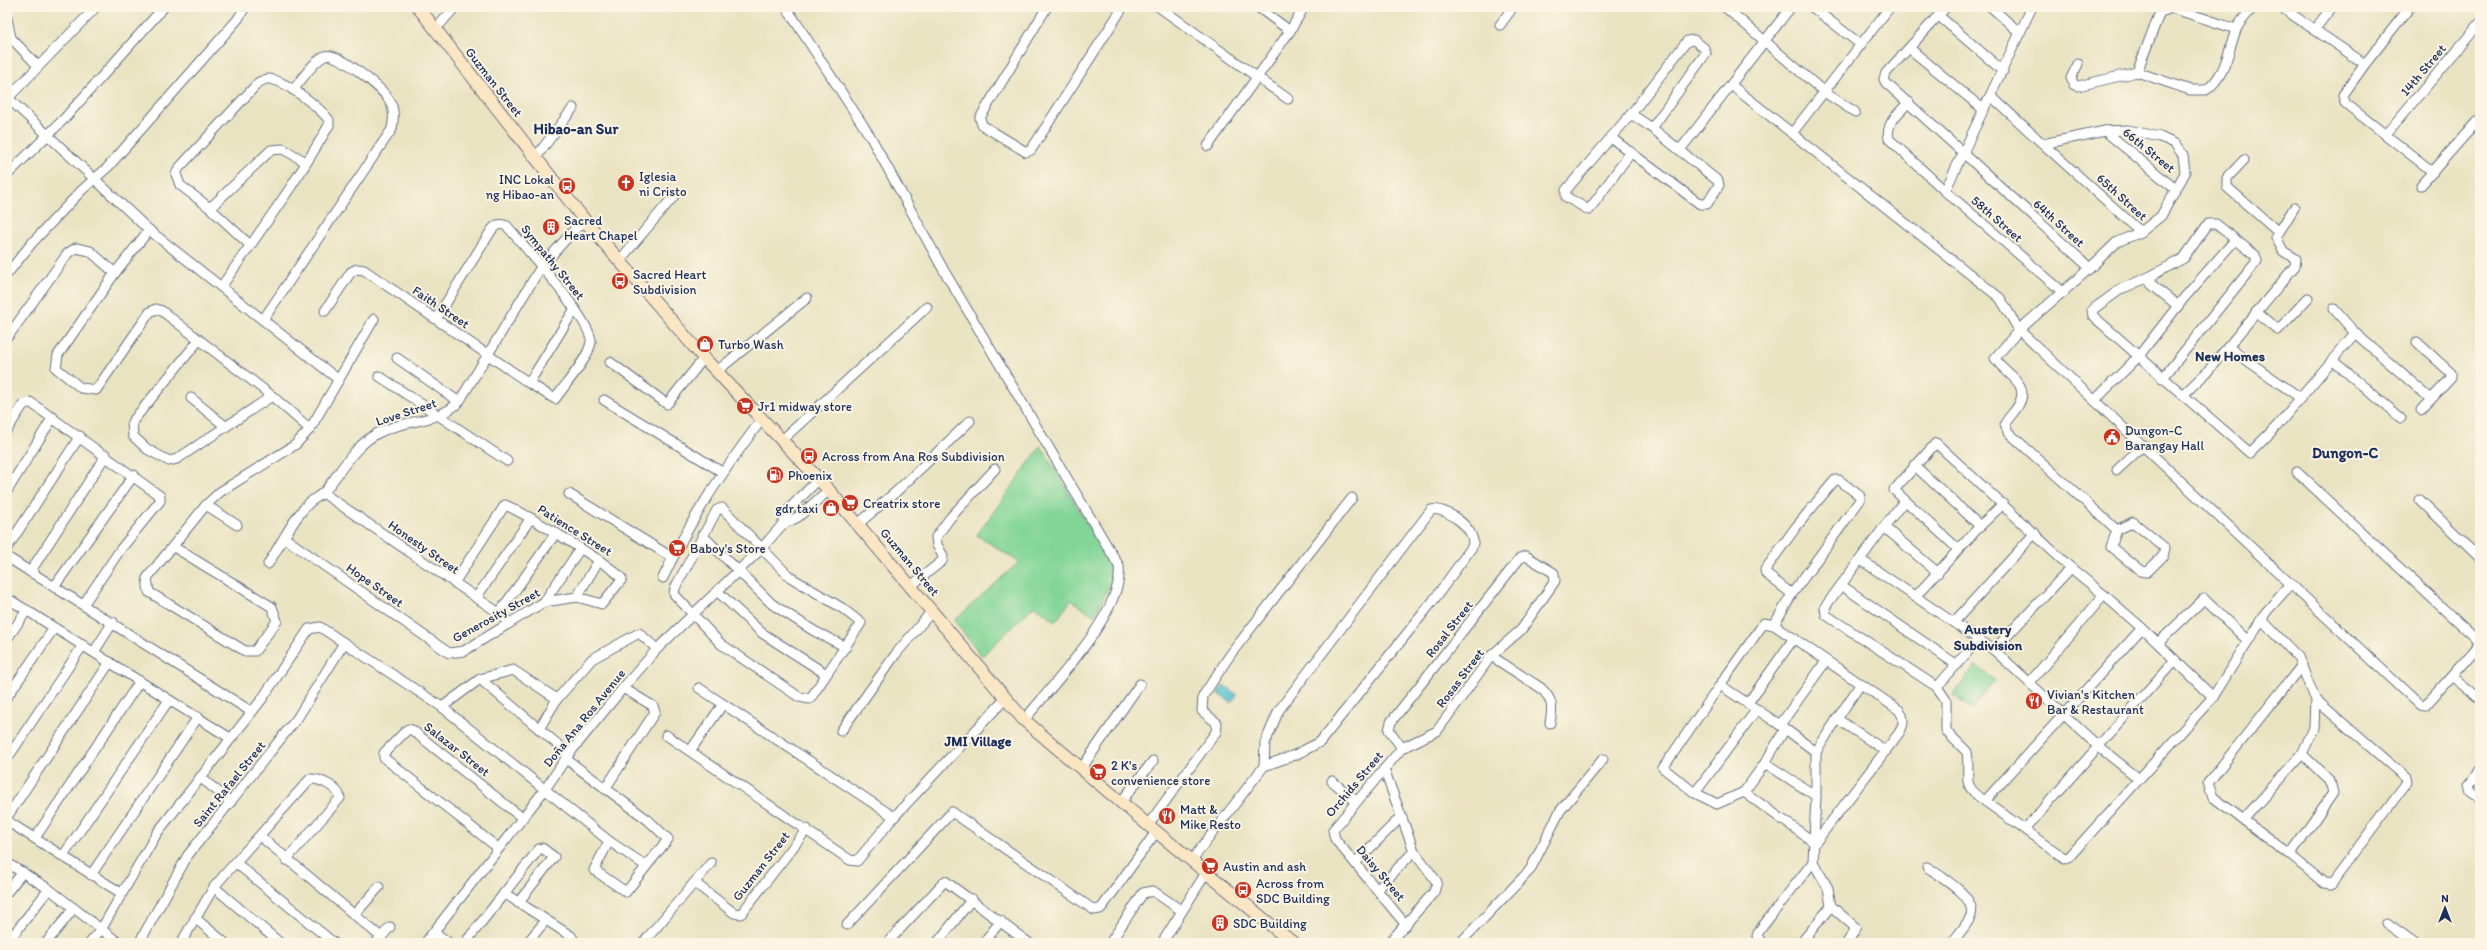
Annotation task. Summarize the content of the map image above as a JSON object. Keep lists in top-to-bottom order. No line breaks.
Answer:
{"streets":{"main road":["Guzman Street"],"street":["14th Street","66th Street","65th Street","58th Street","64th Street","Sympathy Street","Faith Street","Love Street","Patience Street","Honesty Street","Hope Street","Generosity Street","Rosal Street","Rosas Street","Doña Ana Ros Avenue","Salazar Street","Saint Rafael Street","Orchids Street","Daisy Street"]},"crossings":[["Guzman Street","Love Street"],["Guzman Street","Doña Ana Ros Avenue"],["66th Street","65th Street"],["58th Street","64th Street"],["Sympathy Street","Faith Street"],["Sympathy Street","Love Street"],["Faith Street","Love Street"],["Love Street","Honesty Street"],["Love Street","Hope Street"],["Patience Street","Honesty Street"],["Patience Street","Generosity Street"],["Honesty Street","Generosity Street"],["Hope Street","Generosity Street"],["Rosal Street","Rosas Street"],["Rosal Street","Orchids Street"],["Rosas Street","Orchids Street"],["Doña Ana Ros Avenue","Salazar Street"],["Orchids Street","Daisy Street"]],"districts":["Hibao-an Sur","New Homes","Dungon-C","Austery Subdivision","JMI Village"],"places":{"church":["Iglesia ni Cristo"],"bus stop":["INC Lokal ng Hibao-an","Sacred Heart Subdivision","Across from Ana Ros Subdivision","Across from SDC Building"],"building":["Sacred Heart Chapel","SDC Building"],"shop":["Turbo Wash","gdr taxi"],"supermarket":["Jr1 midway store","Creatrix store","Baboy's Store","2 K's convenience store","Austin and ash"],"public building":["Dungon-C Barangay Hall"],"fuel station":["Phoenix"],"restaurant":["Vivian's Kitchen Bar & Restaurant","Matt & Mike Resto"]},"north":"top"}
